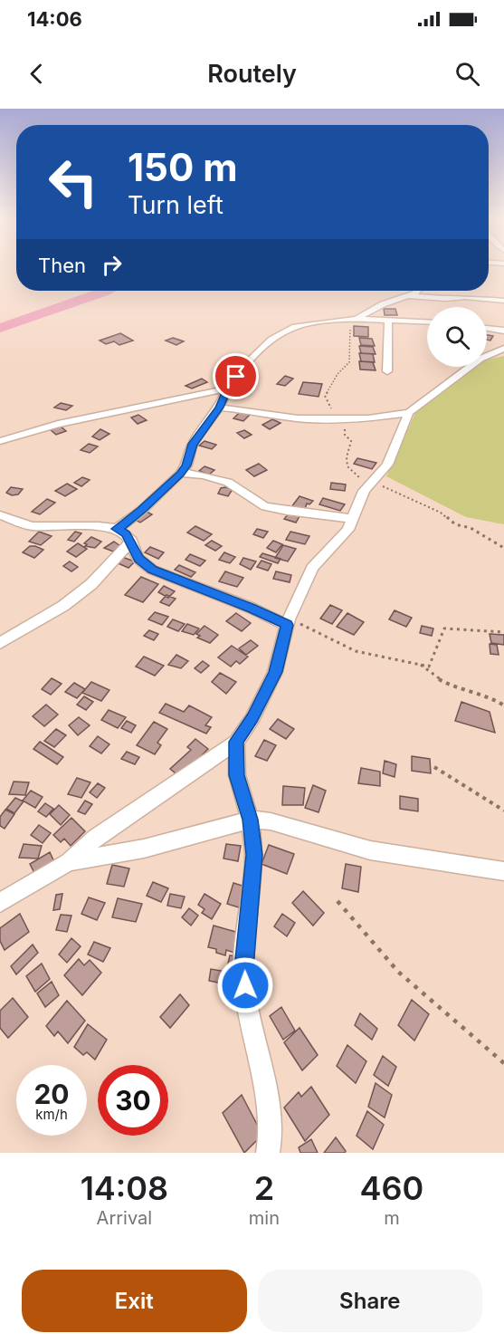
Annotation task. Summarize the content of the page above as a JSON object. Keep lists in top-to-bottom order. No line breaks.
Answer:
{"page":{"status":"14:06","header":"Routely","turn":["150 m","Turn left"],"then":"Then","speed":"20 km/h","limit":"30","eta":["14:08","Arrival","2","min","460","m"],"buttons":["Exit","Share"]}}
